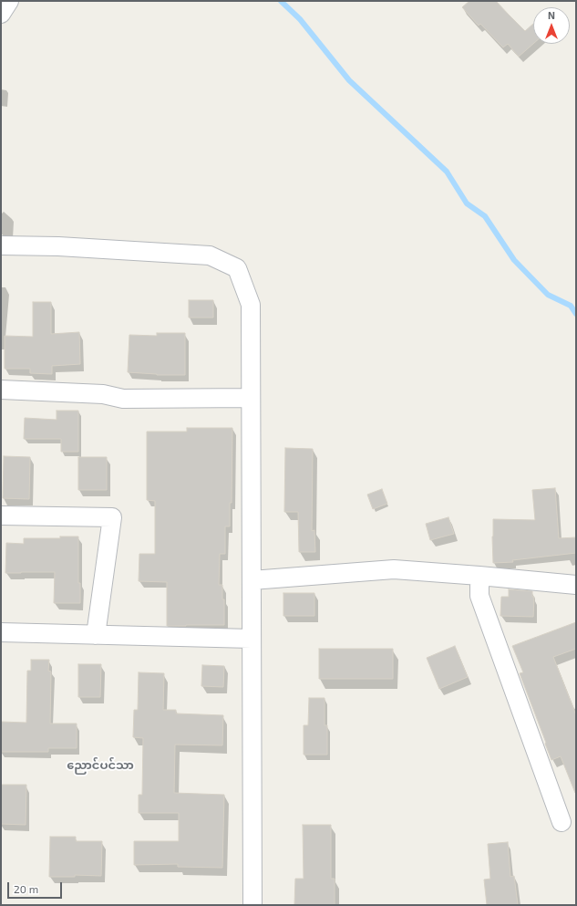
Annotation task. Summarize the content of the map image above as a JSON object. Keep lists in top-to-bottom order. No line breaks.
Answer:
{"districts":["ညောင်ပင်သာ"],"scale_bar":"20 m","north":"top"}
